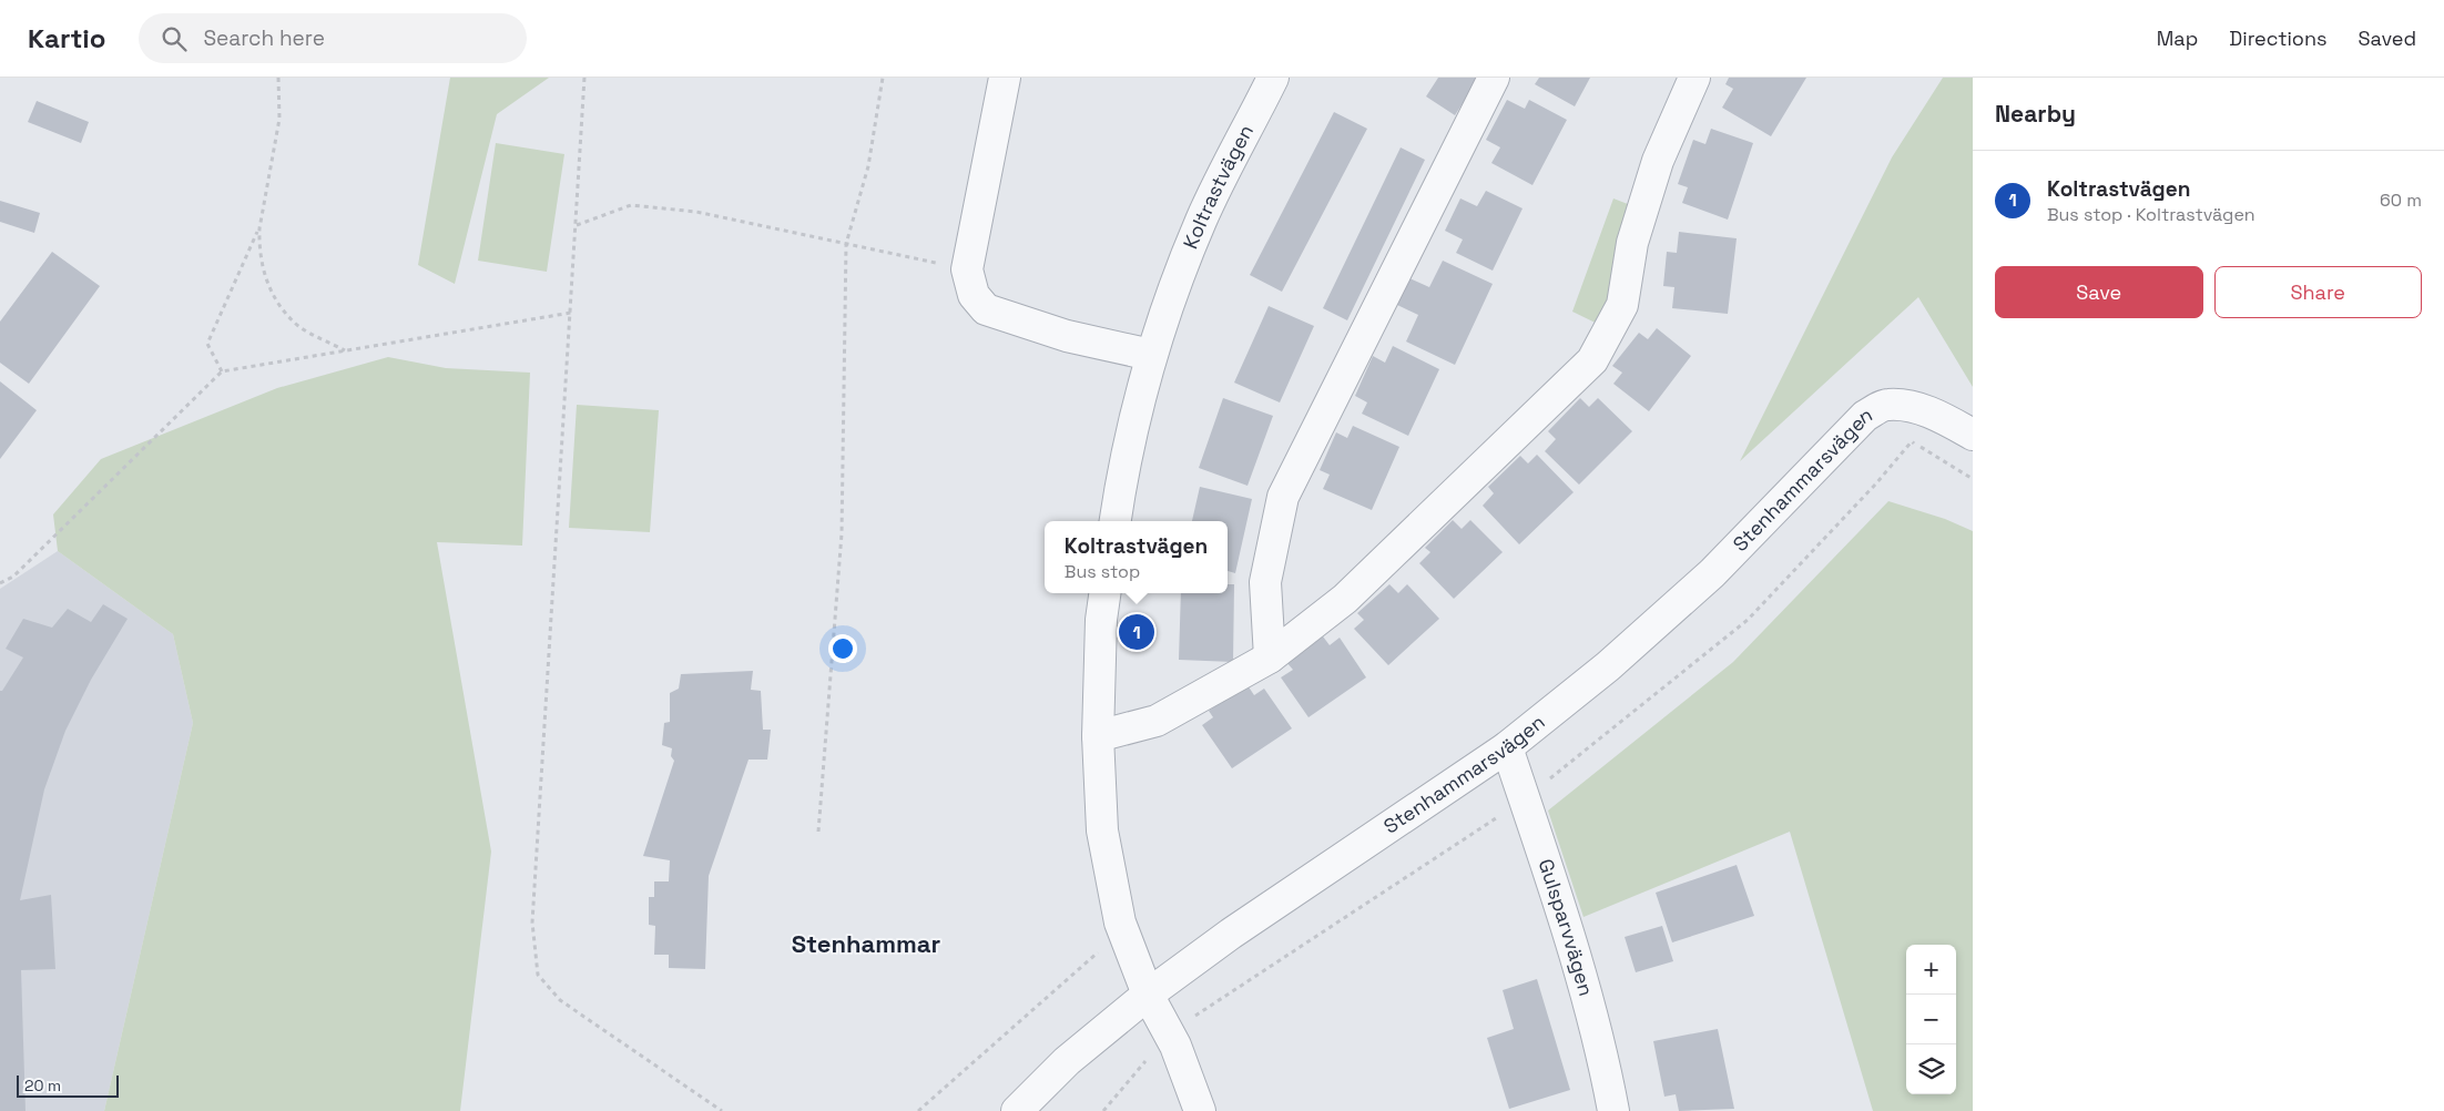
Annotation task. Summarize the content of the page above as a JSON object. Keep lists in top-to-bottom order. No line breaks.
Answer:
{"streets":{"street":["Koltrastvägen","Stenhammarsvägen","Gulsparvvägen"]},"crossings":[["Stenhammarsvägen","Gulsparvvägen"]],"districts":["Stenhammar"],"scale_bar":"20 m","page":{"header":"Kartio","search":"Search here","nav":["Map","Directions","Saved"],"heading":"Nearby","list":[{"mark":"1","name":"Koltrastvägen","note":"Bus stop · Koltrastvägen","value":"60 m"}],"buttons":["Save","Share"],"popup":["Koltrastvägen","Bus stop"],"pins":"1","map_buttons":["+","−"],"scale":"20 m"}}
